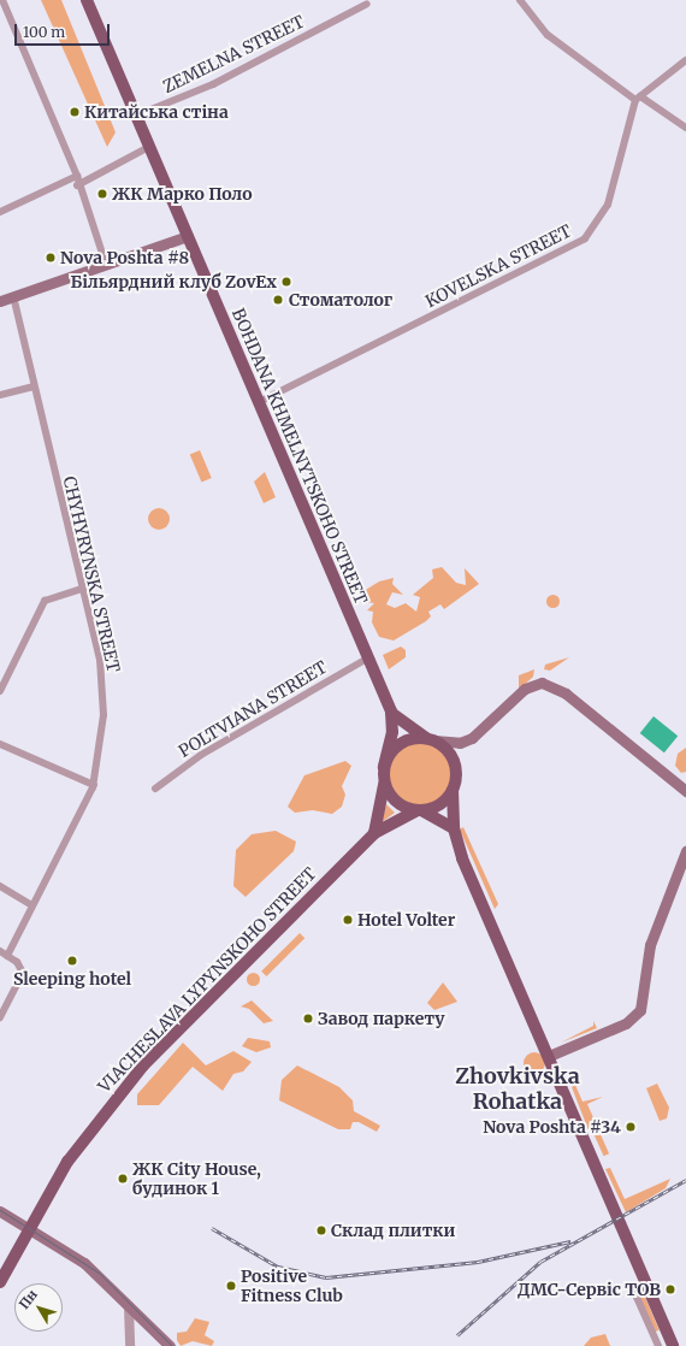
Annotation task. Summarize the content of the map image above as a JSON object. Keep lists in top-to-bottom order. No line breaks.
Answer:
{"streets":{"main road":["BOHDANA KHMELNYTSKOHO STREET","VIACHESLAVA LYPYNSKOHO STREET"],"street":["ZEMELNA STREET","KOVELSKA STREET","CHYHYRYNSKA STREET","POLTVIANA STREET"]},"crossings":[["ZEMELNA STREET","BOHDANA KHMELNYTSKOHO STREET"],["KOVELSKA STREET","BOHDANA KHMELNYTSKOHO STREET"],["BOHDANA KHMELNYTSKOHO STREET","POLTVIANA STREET"]],"districts":["Zhovkivska Rohatka"],"places":["Китайська стіна","ЖК Марко Поло","Nova Poshta #8","Більярдний клуб ZovEx","Стоматолог","Hotel Volter","Sleeping hotel","Завод паркету","Nova Poshta #34","ЖК City House, будинок 1","Склад плитки","Positive Fitness Club","ДМС-Сервіс ТОВ"],"scale_bar":"100 m","north":"top left"}
